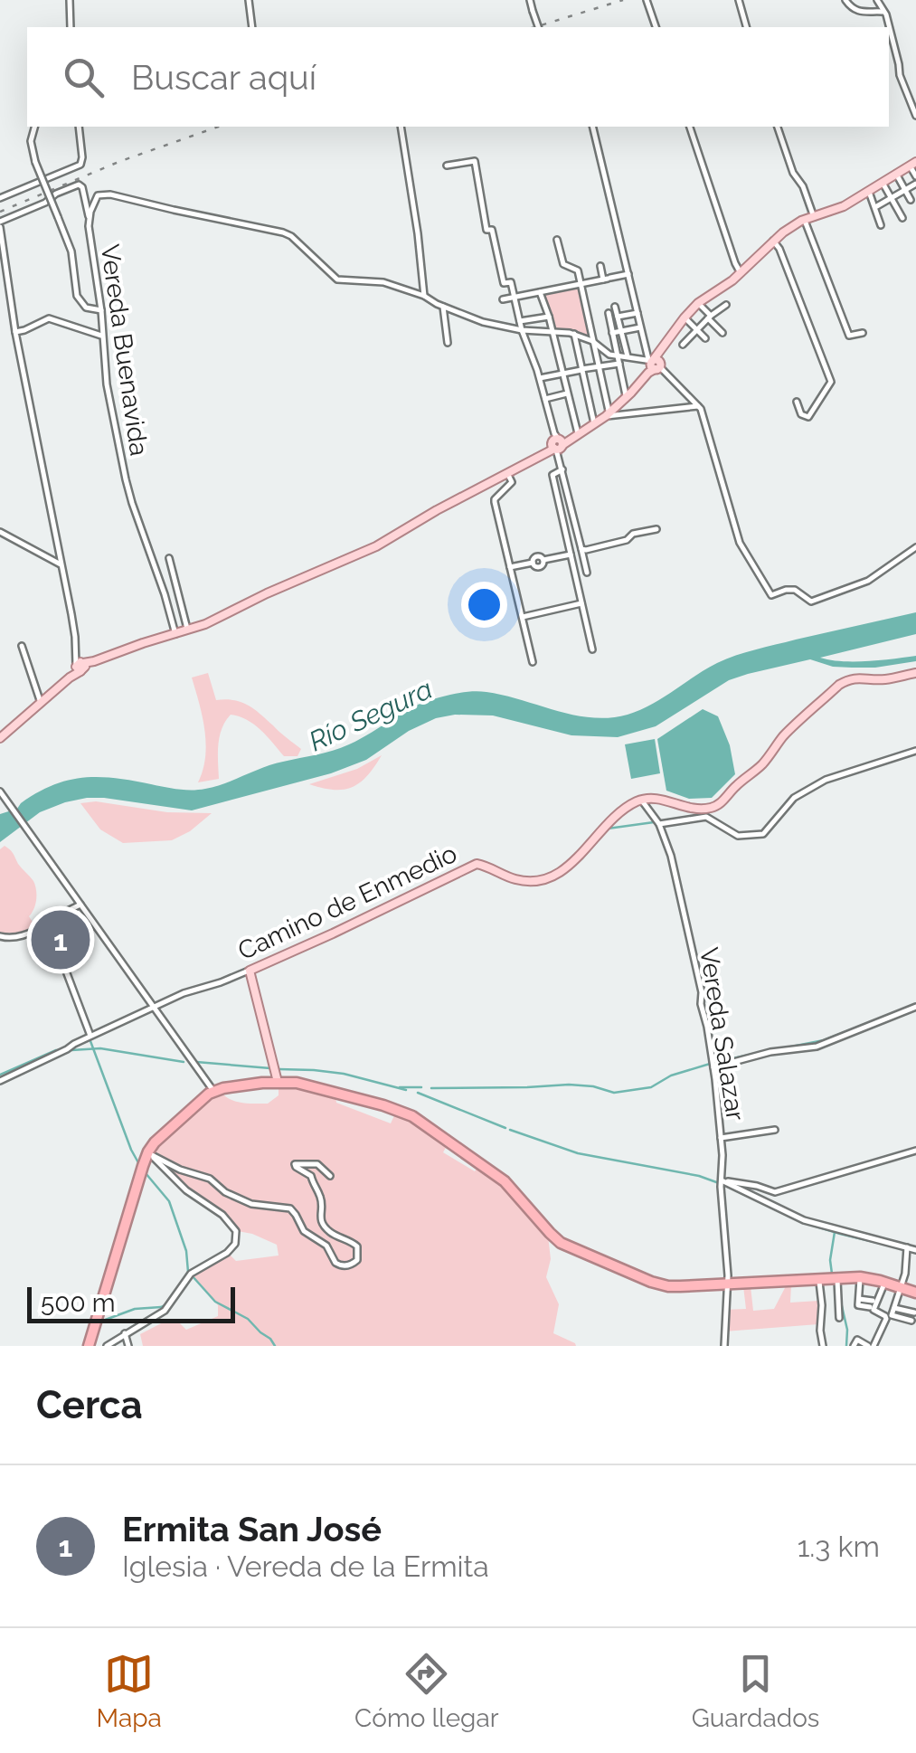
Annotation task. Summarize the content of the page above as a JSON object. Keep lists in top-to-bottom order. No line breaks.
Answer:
{"streets":{"main road":["Camino de Enmedio"],"street":["Vereda Buenavida","Vereda Salazar"]},"crossings":[["Camino de Enmedio","Vereda Salazar"]],"water":["Río Segura"],"scale_bar":"500 m","page":{"search":"Buscar aquí","pins":"1","scale":"500 m","heading":"Cerca","list":[{"mark":"1","name":"Ermita San José","note":"Iglesia · Vereda de la Ermita","value":"1.3 km"}],"nav":["Mapa","Cómo llegar","Guardados"]}}
